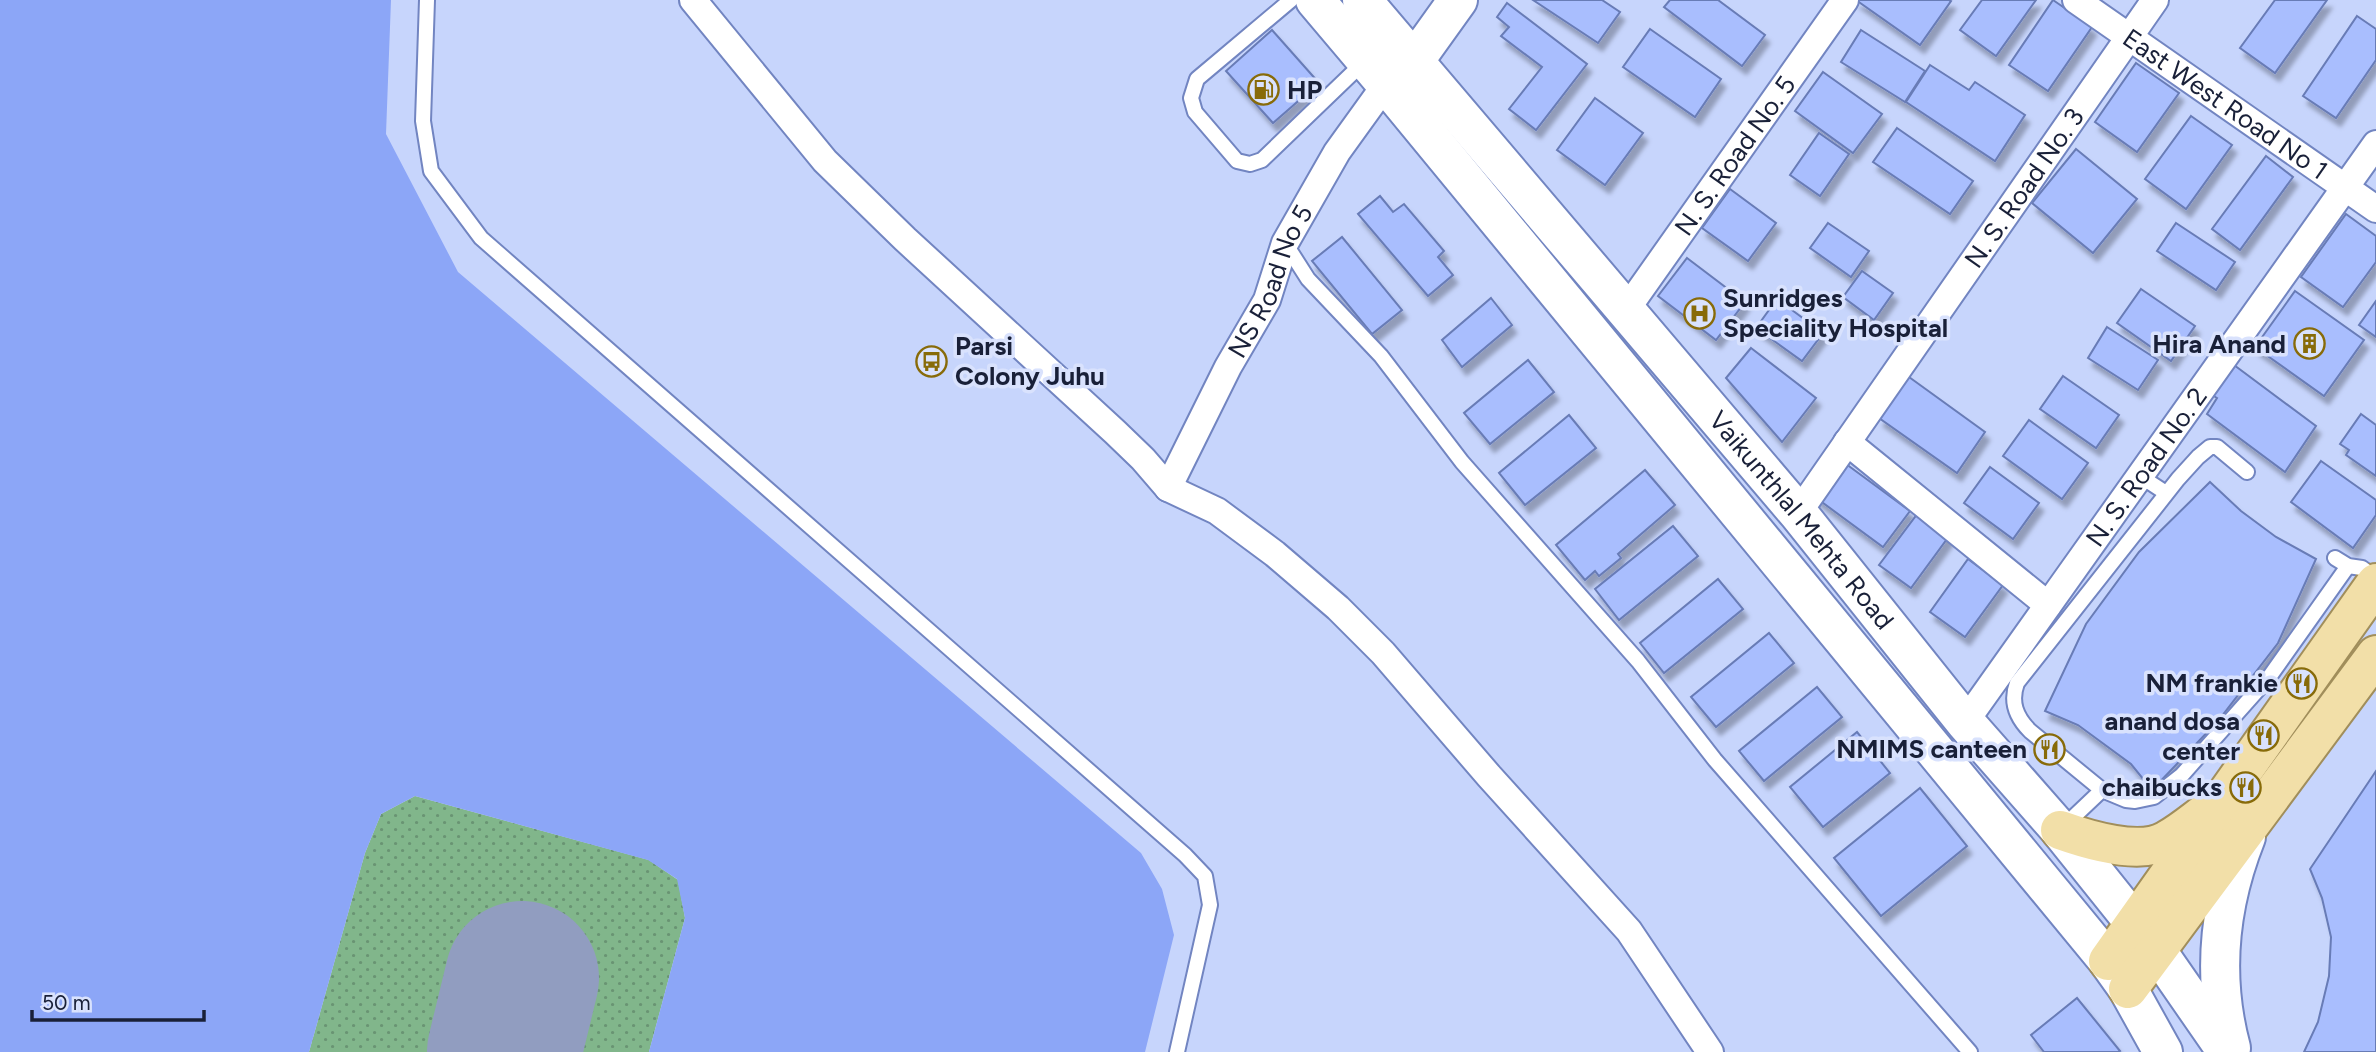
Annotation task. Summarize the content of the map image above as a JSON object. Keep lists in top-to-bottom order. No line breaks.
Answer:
{"streets":{"main road":["Vaikunthlal Mehta Road"],"street":["East West Road No 1","N. S. Road No. 5","N. S. Road No. 3","NS Road No 5","N. S. Road No. 2"]},"crossings":[["East West Road No 1","N. S. Road No. 3"],["East West Road No 1","N. S. Road No. 2"],["N. S. Road No. 5","Vaikunthlal Mehta Road"],["N. S. Road No. 3","Vaikunthlal Mehta Road"],["NS Road No 5","Vaikunthlal Mehta Road"],["N. S. Road No. 2","Vaikunthlal Mehta Road"]],"places":{"fuel station":["HP"],"hospital":["Sunridges Speciality Hospital"],"building":["Hira Anand"],"bus stop":["Parsi Colony Juhu"],"restaurant":["NM frankie","anand dosa center","NMIMS canteen","chaibucks"]},"scale_bar":"50 m"}
